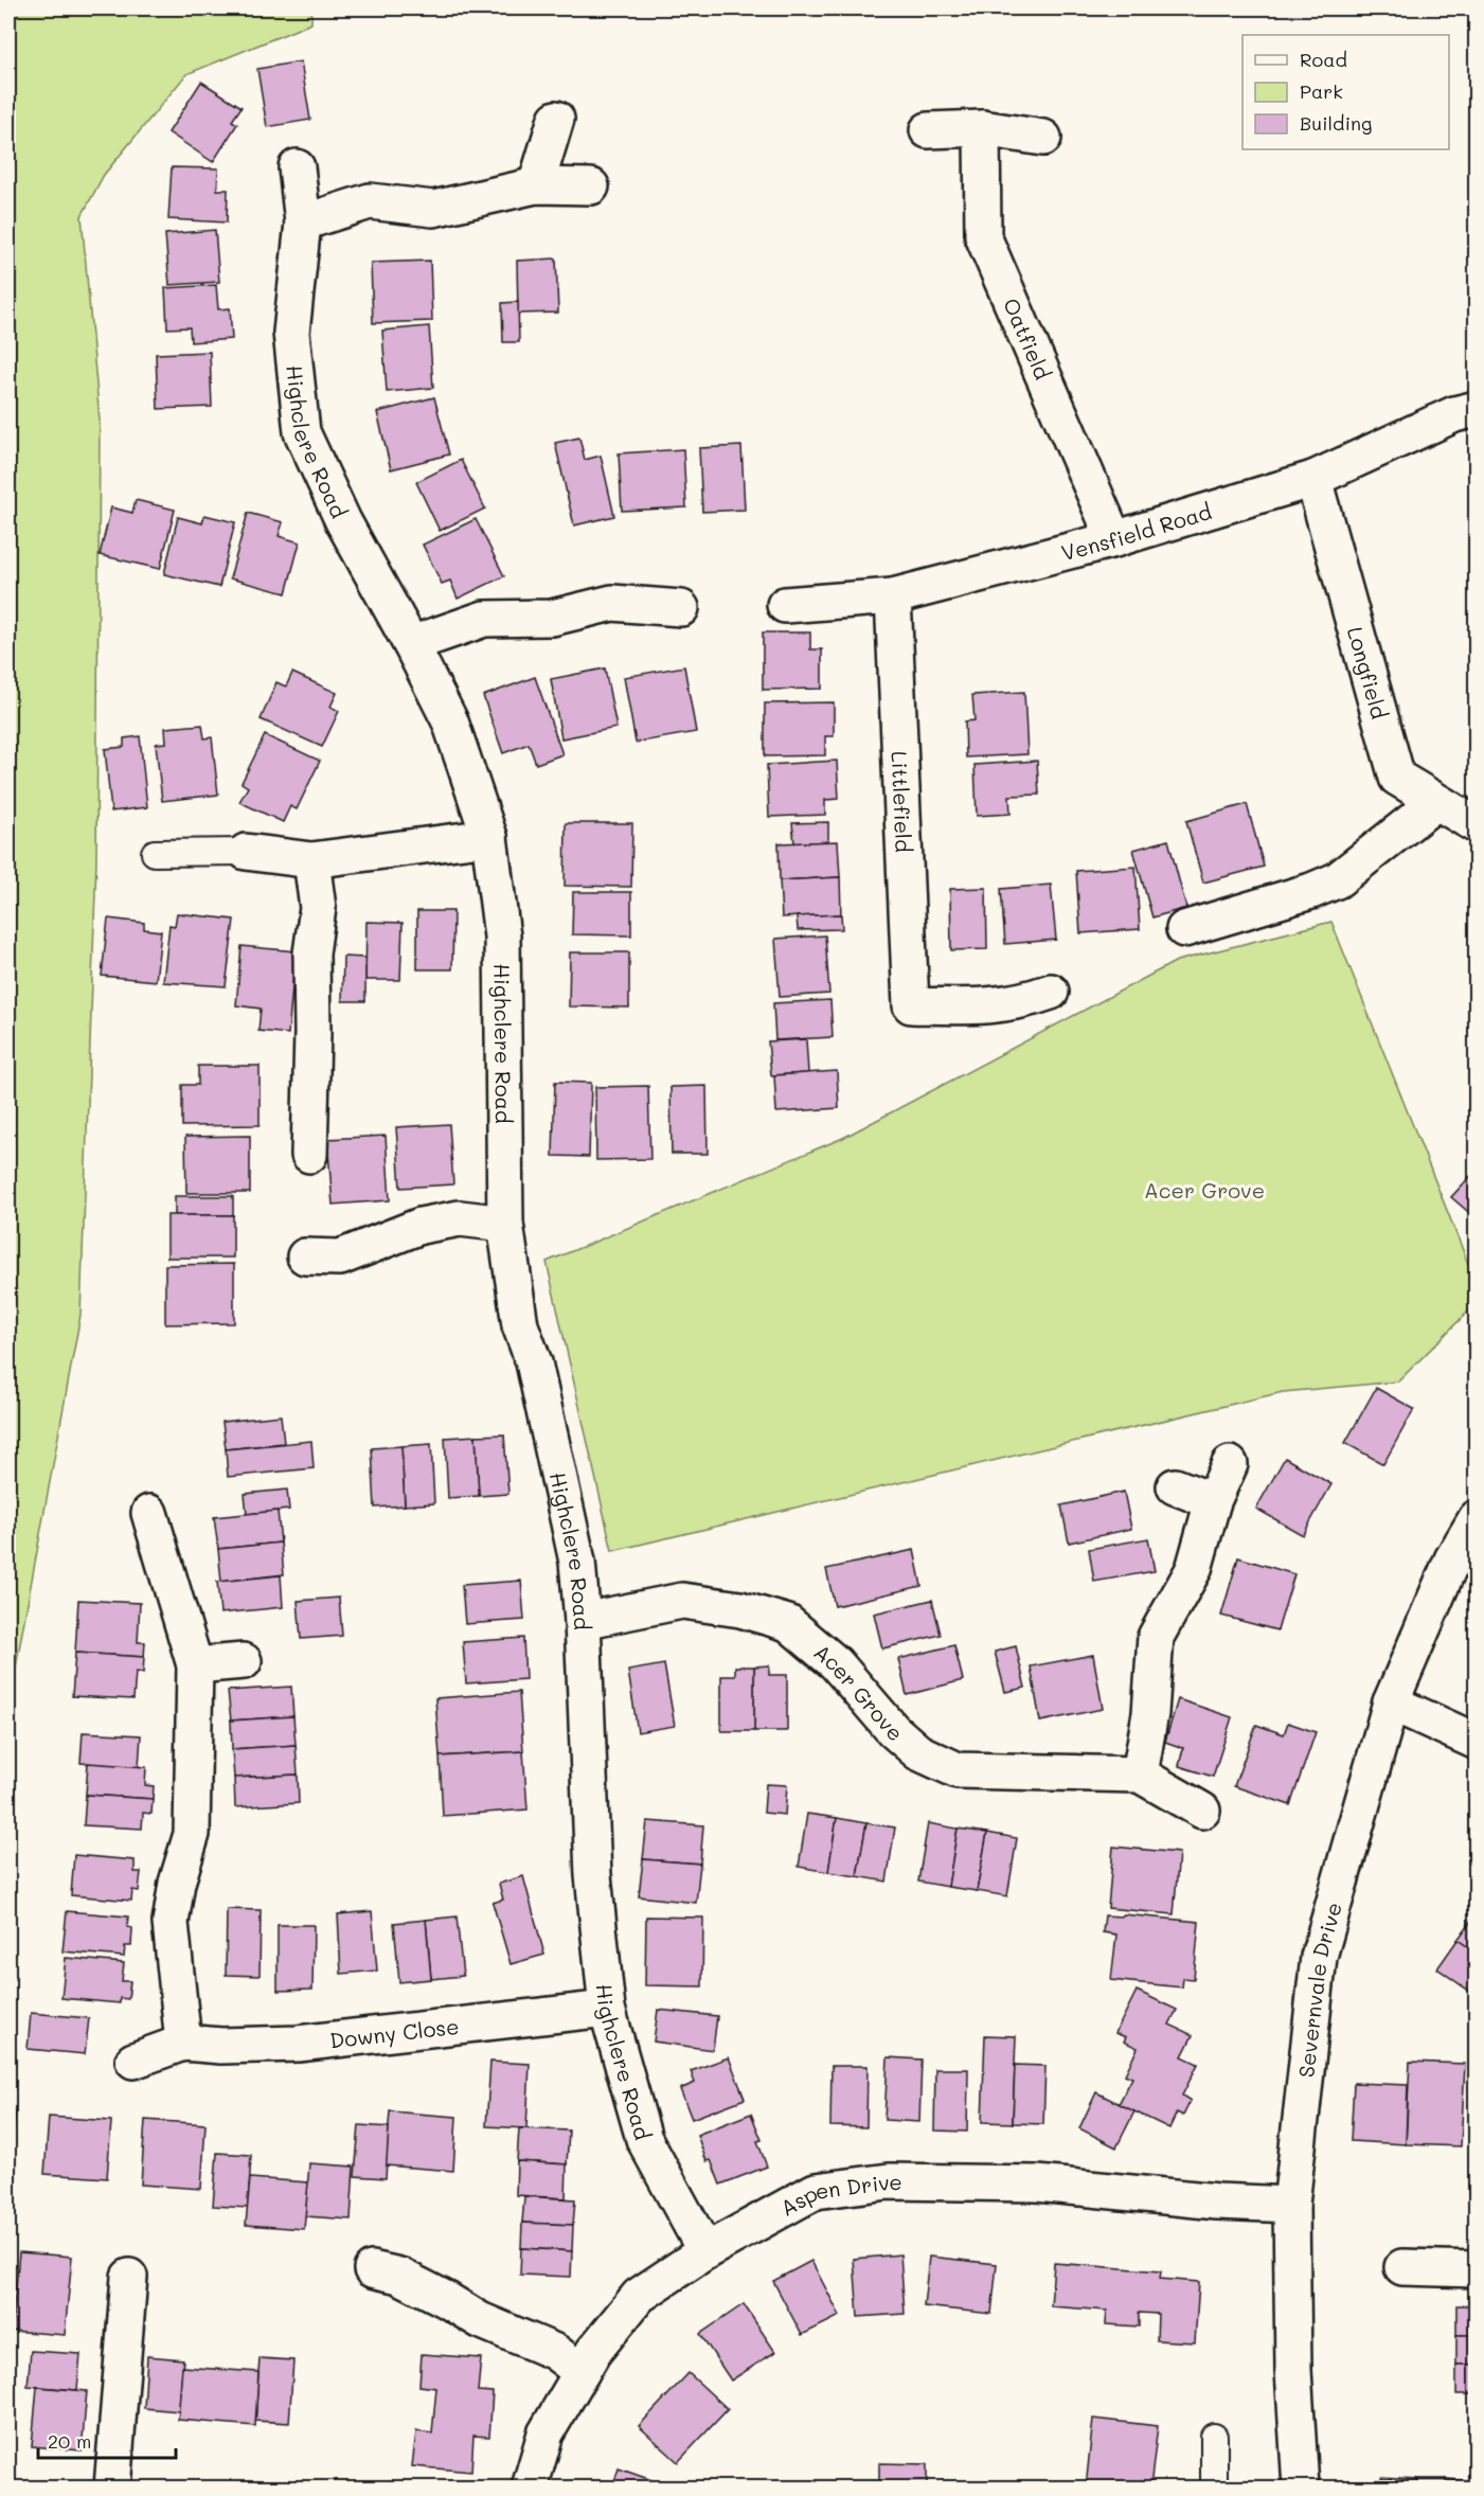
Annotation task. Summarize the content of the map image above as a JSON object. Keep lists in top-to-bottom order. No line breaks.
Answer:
{"streets":{"street":["Oatfield","Highclere Road","Vensfield Road","Longfield","Littlefield","Acer Grove","Severnvale Drive","Downy Close","Aspen Drive"]},"crossings":[["Oatfield","Vensfield Road"],["Highclere Road","Acer Grove"],["Highclere Road","Downy Close"],["Highclere Road","Aspen Drive"],["Vensfield Road","Longfield"],["Vensfield Road","Littlefield"],["Severnvale Drive","Aspen Drive"]],"parks":["Acer Grove"],"legend":["Road","Park","Building"],"scale_bar":"20 m"}
